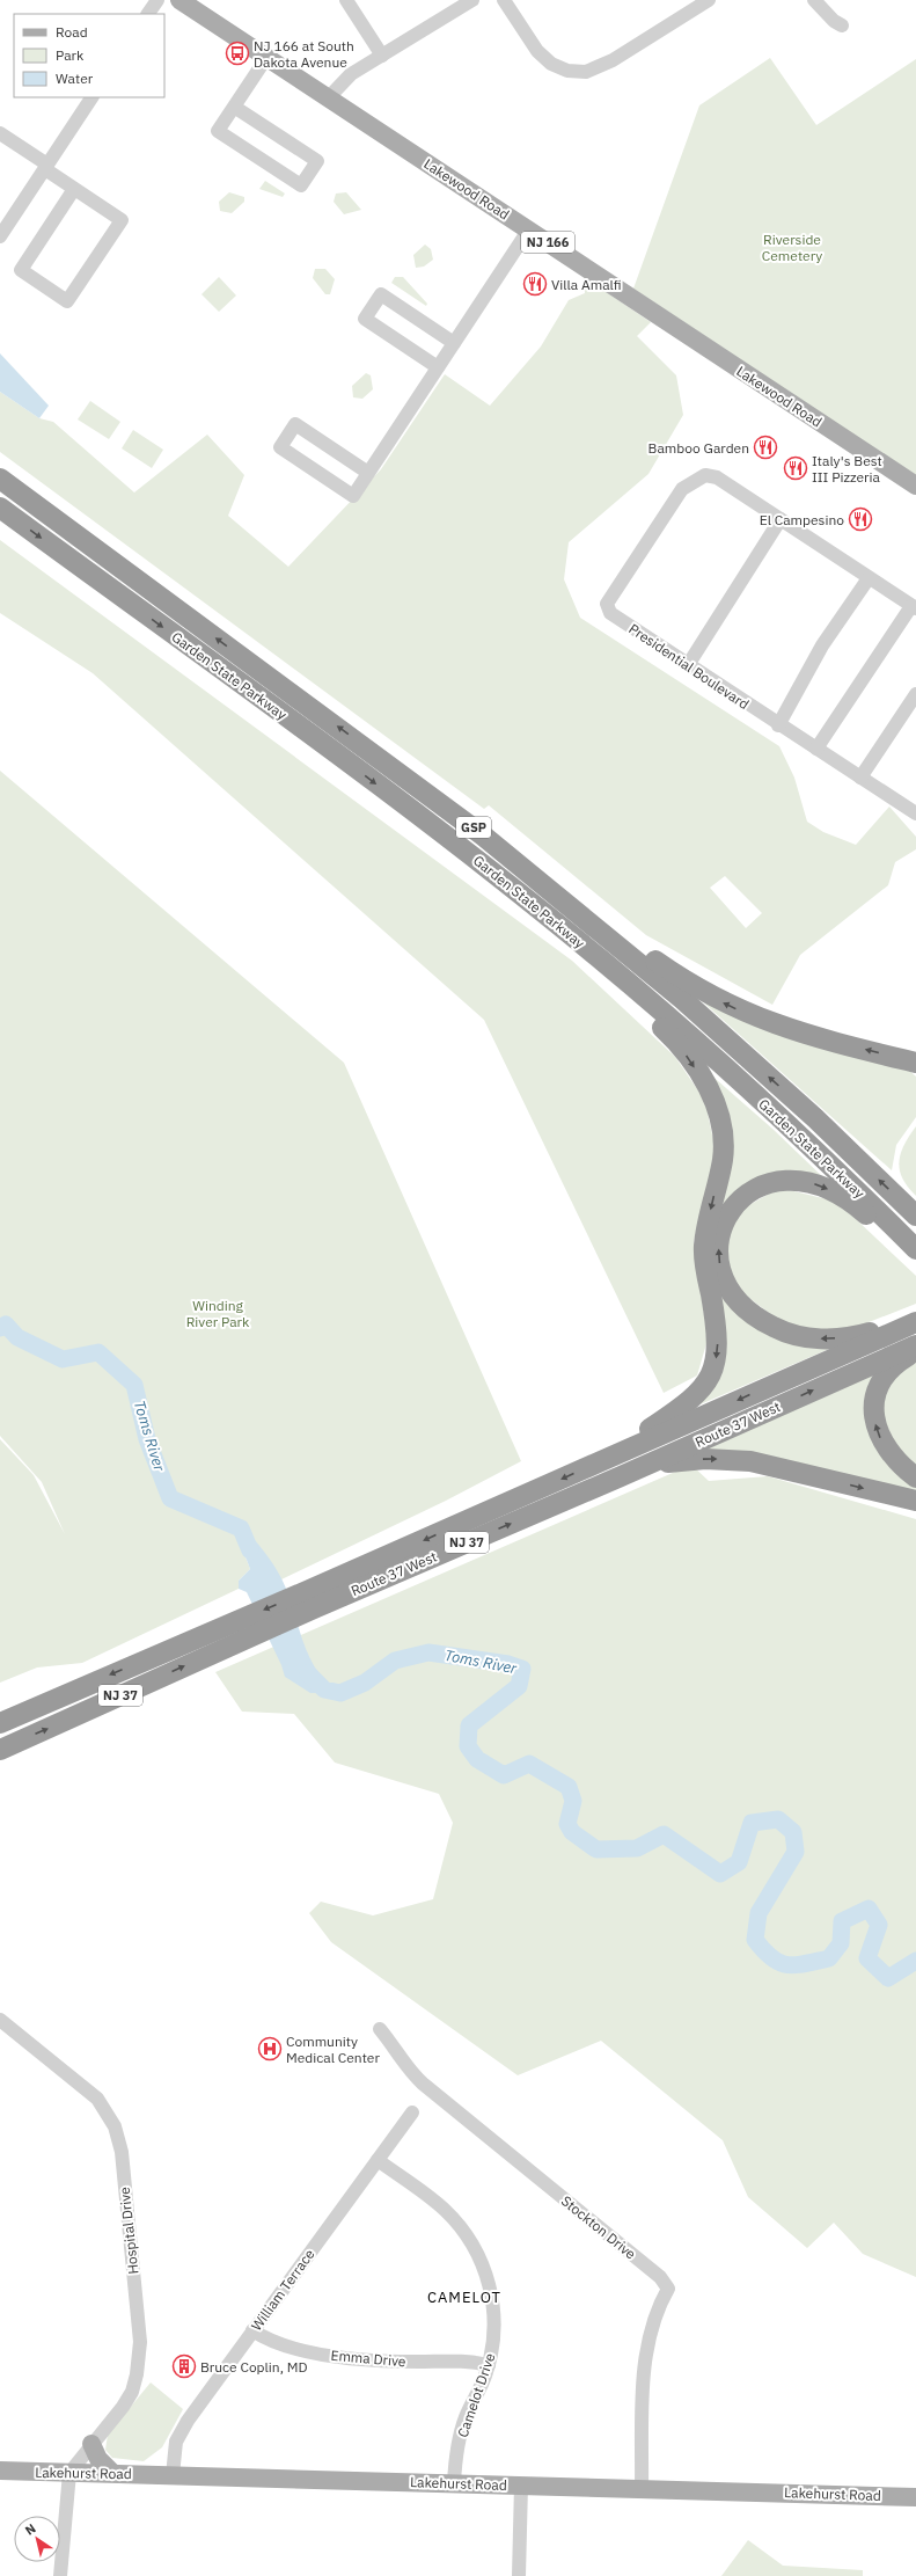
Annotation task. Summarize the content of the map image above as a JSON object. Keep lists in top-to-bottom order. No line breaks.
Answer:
{"streets":{"highway":["Garden State Parkway","GSP","Route 37 West","NJ 37"],"main road":["Lakewood Road","NJ 166","Lakehurst Road"],"street":["Presidential Boulevard","Stockton Drive","Hospital Drive","William Terrace","Emma Drive","Camelot Drive"]},"crossings":[["Stockton Drive","Lakehurst Road"],["Hospital Drive","Lakehurst Road"],["William Terrace","Emma Drive"],["William Terrace","Camelot Drive"],["William Terrace","Lakehurst Road"],["Emma Drive","Camelot Drive"],["Camelot Drive","Lakehurst Road"]],"districts":["CAMELOT"],"water":["Toms River"],"parks":["Riverside Cemetery","Winding River Park"],"places":{"bus stop":["NJ 166 at South Dakota Avenue"],"restaurant":["Villa Amalfi","Bamboo Garden","Italy's Best III Pizzeria","El Campesino"],"hospital":["Community Medical Center"],"building":["Bruce Coplin, MD"]},"legend":["Road","Park","Water"],"north":"top left"}
